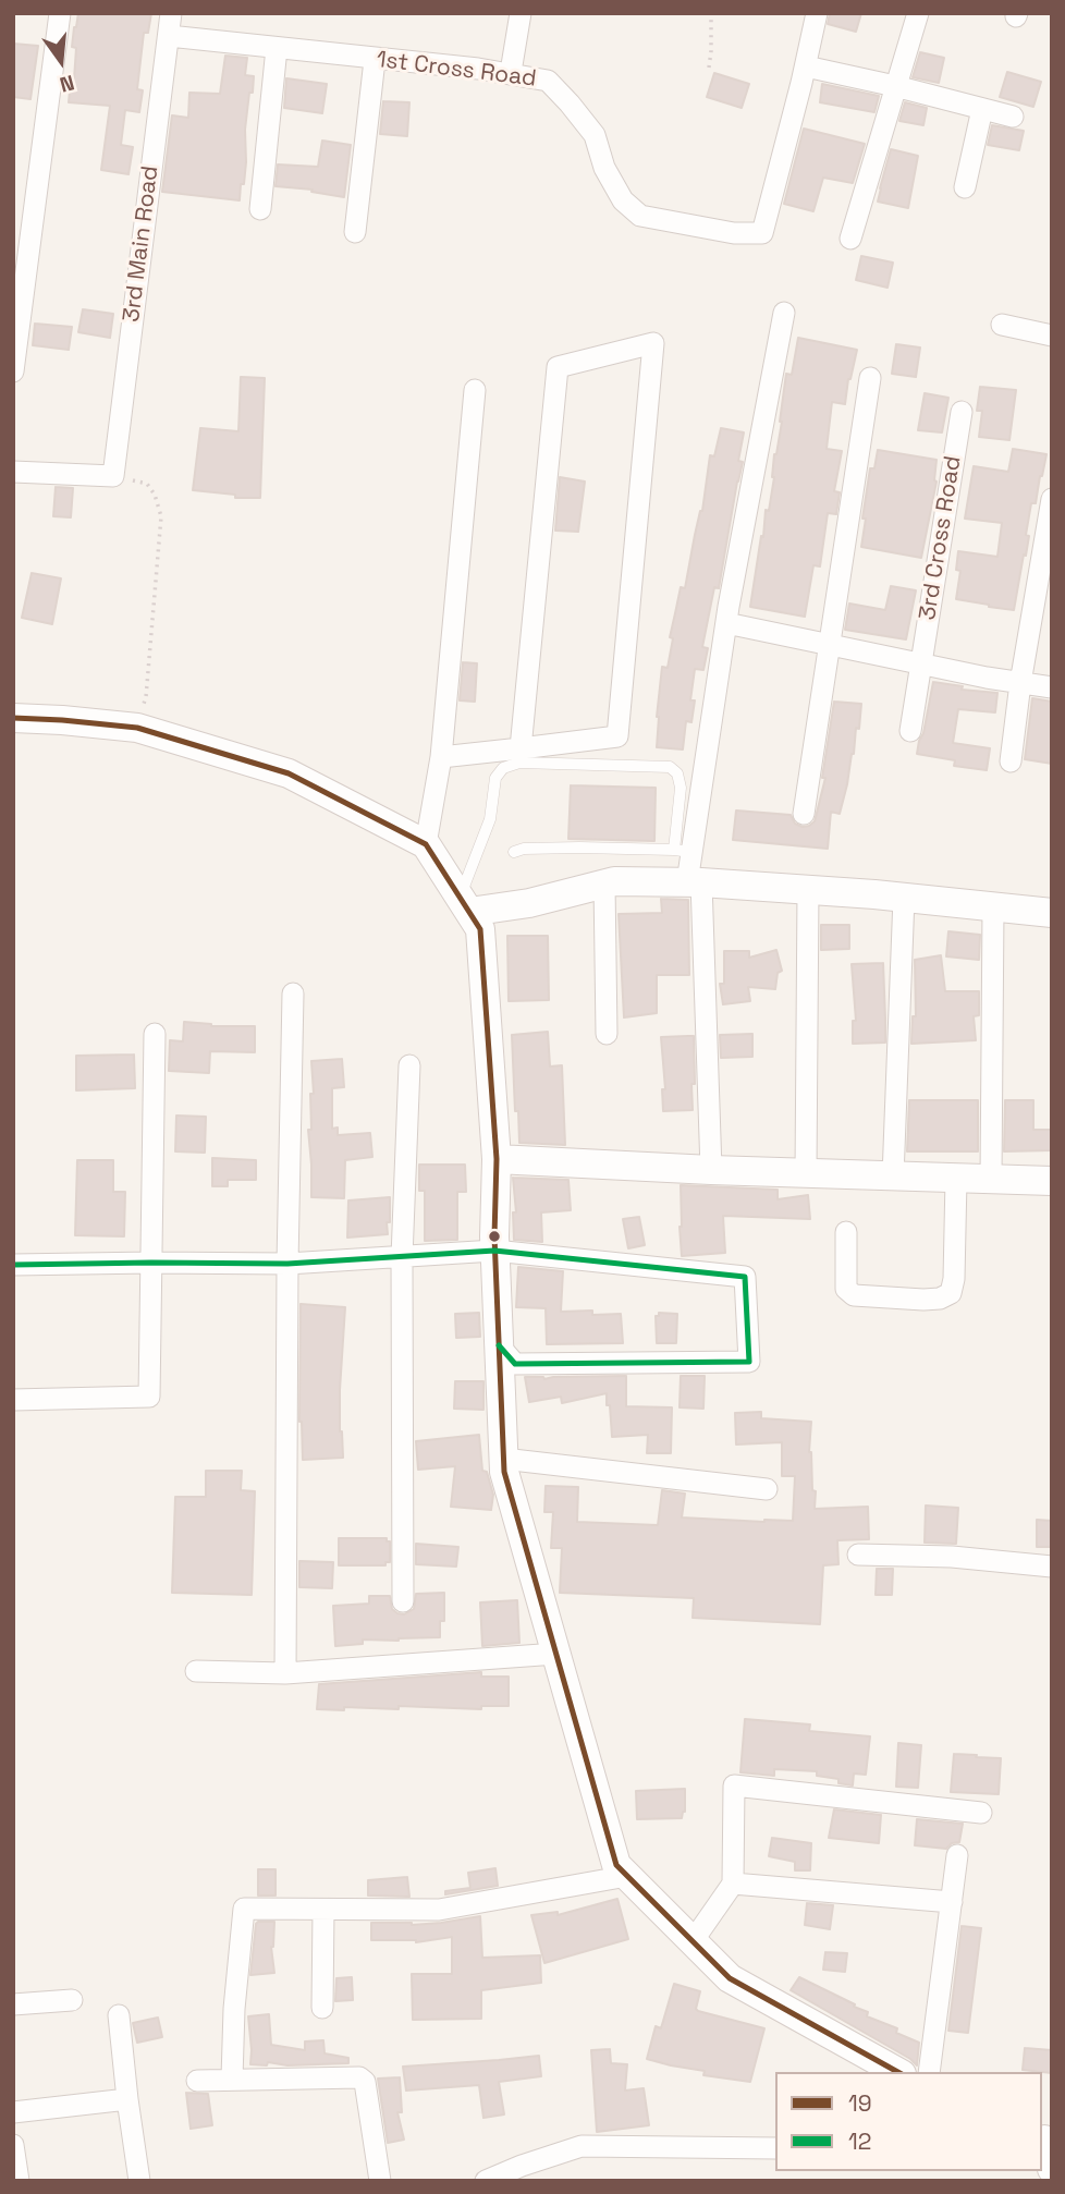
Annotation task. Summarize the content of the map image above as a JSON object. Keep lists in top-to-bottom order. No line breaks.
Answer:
{"streets":{"street":["1st Cross Road","3rd Main Road","3rd Cross Road"]},"crossings":[["1st Cross Road","3rd Main Road"]],"lines":["transit line 19","transit line 12"],"legend":["19","12"],"north":"bottom"}
